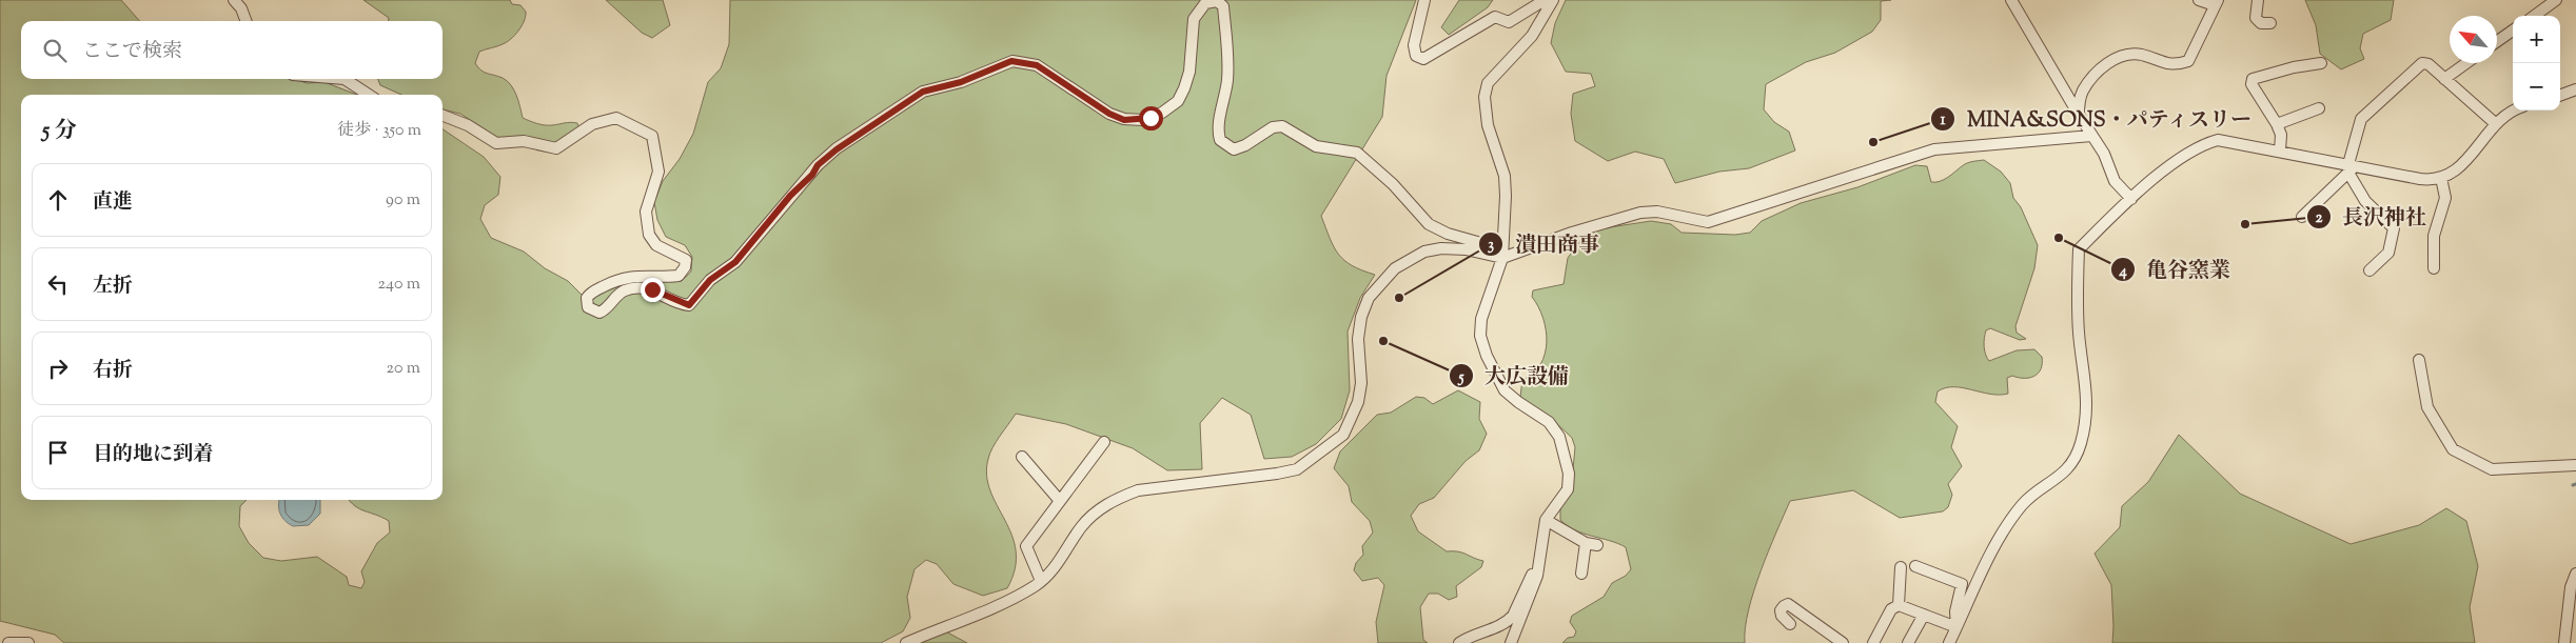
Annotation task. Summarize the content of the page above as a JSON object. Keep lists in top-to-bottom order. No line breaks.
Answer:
{"places":["MINA&SONS・パティスリー","長沢神社","亀谷窯業","潰田商事","大広設備"],"north":"top left","page":{"map_buttons":["+","−"],"search":"ここで検索","heading":["5 分","徒歩 · 350 m"],"list":[["直進","90 m"],["左折","240 m"],["右折","20 m"],"目的地に到着"]}}
